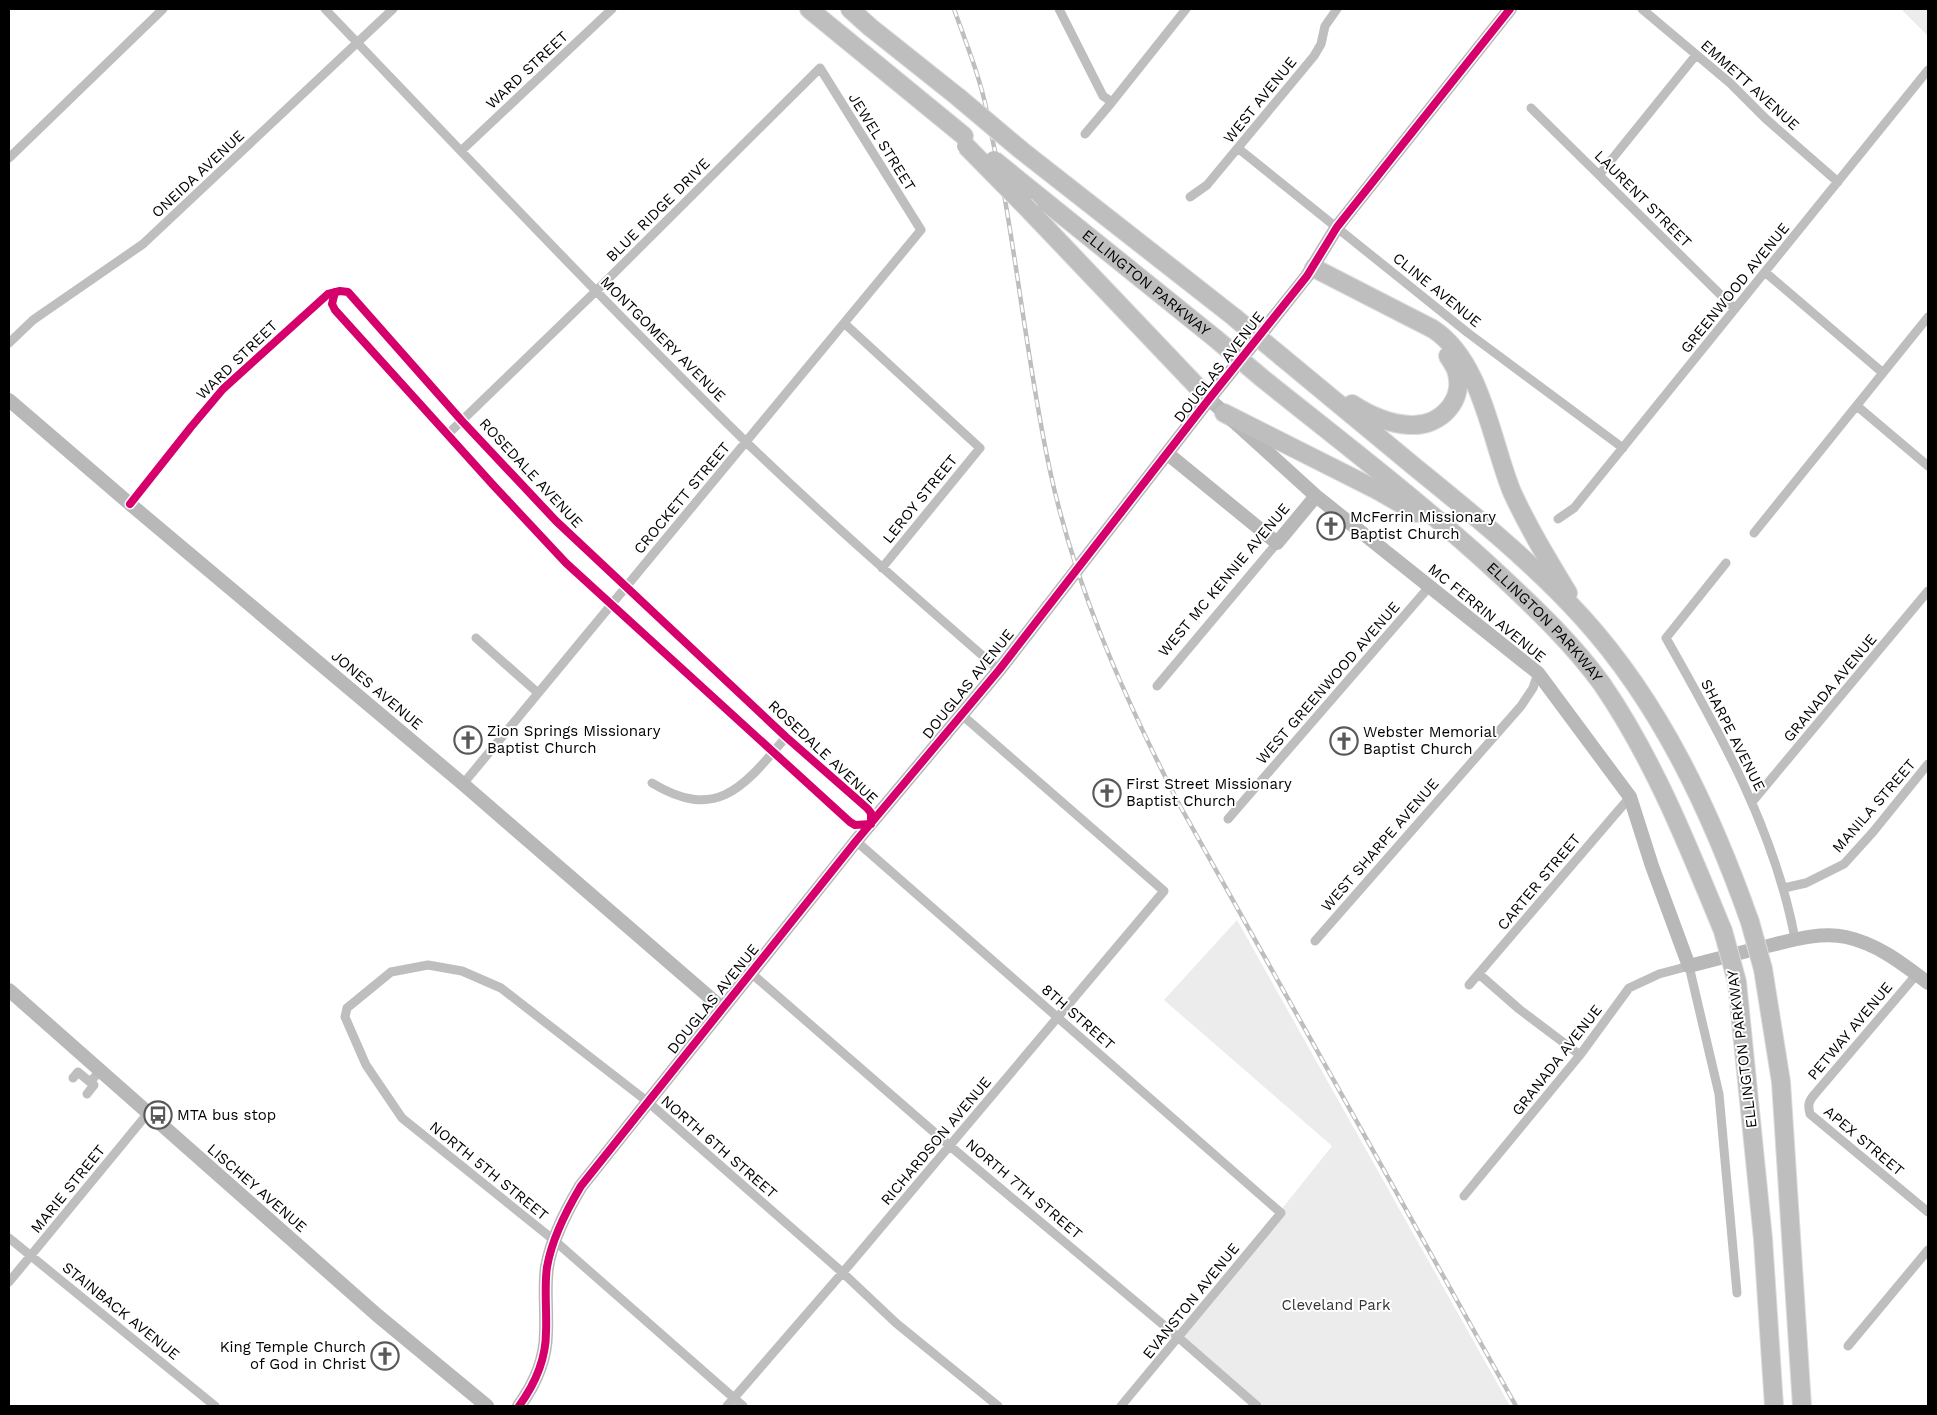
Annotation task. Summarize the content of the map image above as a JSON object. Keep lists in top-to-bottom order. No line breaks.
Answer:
{"streets":{"highway":["ELLINGTON PARKWAY"],"street":["WARD STREET","EMMETT AVENUE","WEST AVENUE","JEWEL STREET","ONEIDA AVENUE","LAURENT STREET","BLUE RIDGE DRIVE","GREENWOOD AVENUE","CLINE AVENUE","MONTGOMERY AVENUE","DOUGLAS AVENUE","ROSEDALE AVENUE","CROCKETT STREET","LEROY STREET","WEST MC KENNIE AVENUE","MC FERRIN AVENUE","WEST GREENWOOD AVENUE","GRANADA AVENUE","JONES AVENUE","SHARPE AVENUE","MANILA STREET","WEST SHARPE AVENUE","CARTER STREET","8TH STREET","PETWAY AVENUE","RICHARDSON AVENUE","APEX STREET","NORTH 6TH STREET","NORTH 5TH STREET","LISCHEY AVENUE","MARIE STREET","NORTH 7TH STREET","EVANSTON AVENUE","STAINBACK AVENUE"]},"crossings":[["WARD STREET","MONTGOMERY AVENUE"],["WARD STREET","ROSEDALE AVENUE"],["WARD STREET","JONES AVENUE"],["EMMETT AVENUE","GREENWOOD AVENUE"],["WEST AVENUE","CLINE AVENUE"],["JEWEL STREET","BLUE RIDGE DRIVE"],["JEWEL STREET","CROCKETT STREET"],["ONEIDA AVENUE","MONTGOMERY AVENUE"],["LAURENT STREET","GREENWOOD AVENUE"],["BLUE RIDGE DRIVE","MONTGOMERY AVENUE"],["BLUE RIDGE DRIVE","ROSEDALE AVENUE"],["GREENWOOD AVENUE","CLINE AVENUE"],["CLINE AVENUE","DOUGLAS AVENUE"],["MONTGOMERY AVENUE","DOUGLAS AVENUE"],["MONTGOMERY AVENUE","CROCKETT STREET"],["MONTGOMERY AVENUE","LEROY STREET"],["DOUGLAS AVENUE","ROSEDALE AVENUE"],["DOUGLAS AVENUE","MC FERRIN AVENUE"],["DOUGLAS AVENUE","JONES AVENUE"],["DOUGLAS AVENUE","8TH STREET"],["DOUGLAS AVENUE","RICHARDSON AVENUE"],["DOUGLAS AVENUE","NORTH 6TH STREET"],["DOUGLAS AVENUE","NORTH 5TH STREET"],["DOUGLAS AVENUE","NORTH 7TH STREET"],["ROSEDALE AVENUE","CROCKETT STREET"],["CROCKETT STREET","LEROY STREET"],["CROCKETT STREET","JONES AVENUE"],["WEST MC KENNIE AVENUE","MC FERRIN AVENUE"],["MC FERRIN AVENUE","WEST GREENWOOD AVENUE"],["MC FERRIN AVENUE","GRANADA AVENUE"],["MC FERRIN AVENUE","WEST SHARPE AVENUE"],["MC FERRIN AVENUE","CARTER STREET"],["GRANADA AVENUE","SHARPE AVENUE"],["SHARPE AVENUE","MANILA STREET"],["8TH STREET","RICHARDSON AVENUE"],["8TH STREET","EVANSTON AVENUE"],["PETWAY AVENUE","APEX STREET"],["RICHARDSON AVENUE","NORTH 6TH STREET"],["RICHARDSON AVENUE","NORTH 5TH STREET"],["RICHARDSON AVENUE","NORTH 7TH STREET"],["NORTH 6TH STREET","NORTH 5TH STREET"],["LISCHEY AVENUE","MARIE STREET"],["MARIE STREET","STAINBACK AVENUE"],["NORTH 7TH STREET","EVANSTON AVENUE"]],"parks":["Cleveland Park"],"places":{"church":["McFerrin Missionary Baptist Church","Zion Springs Missionary Baptist Church","Webster Memorial Baptist Church","First Street Missionary Baptist Church","King Temple Church of God in Christ"],"bus stop":["MTA bus stop"]}}
